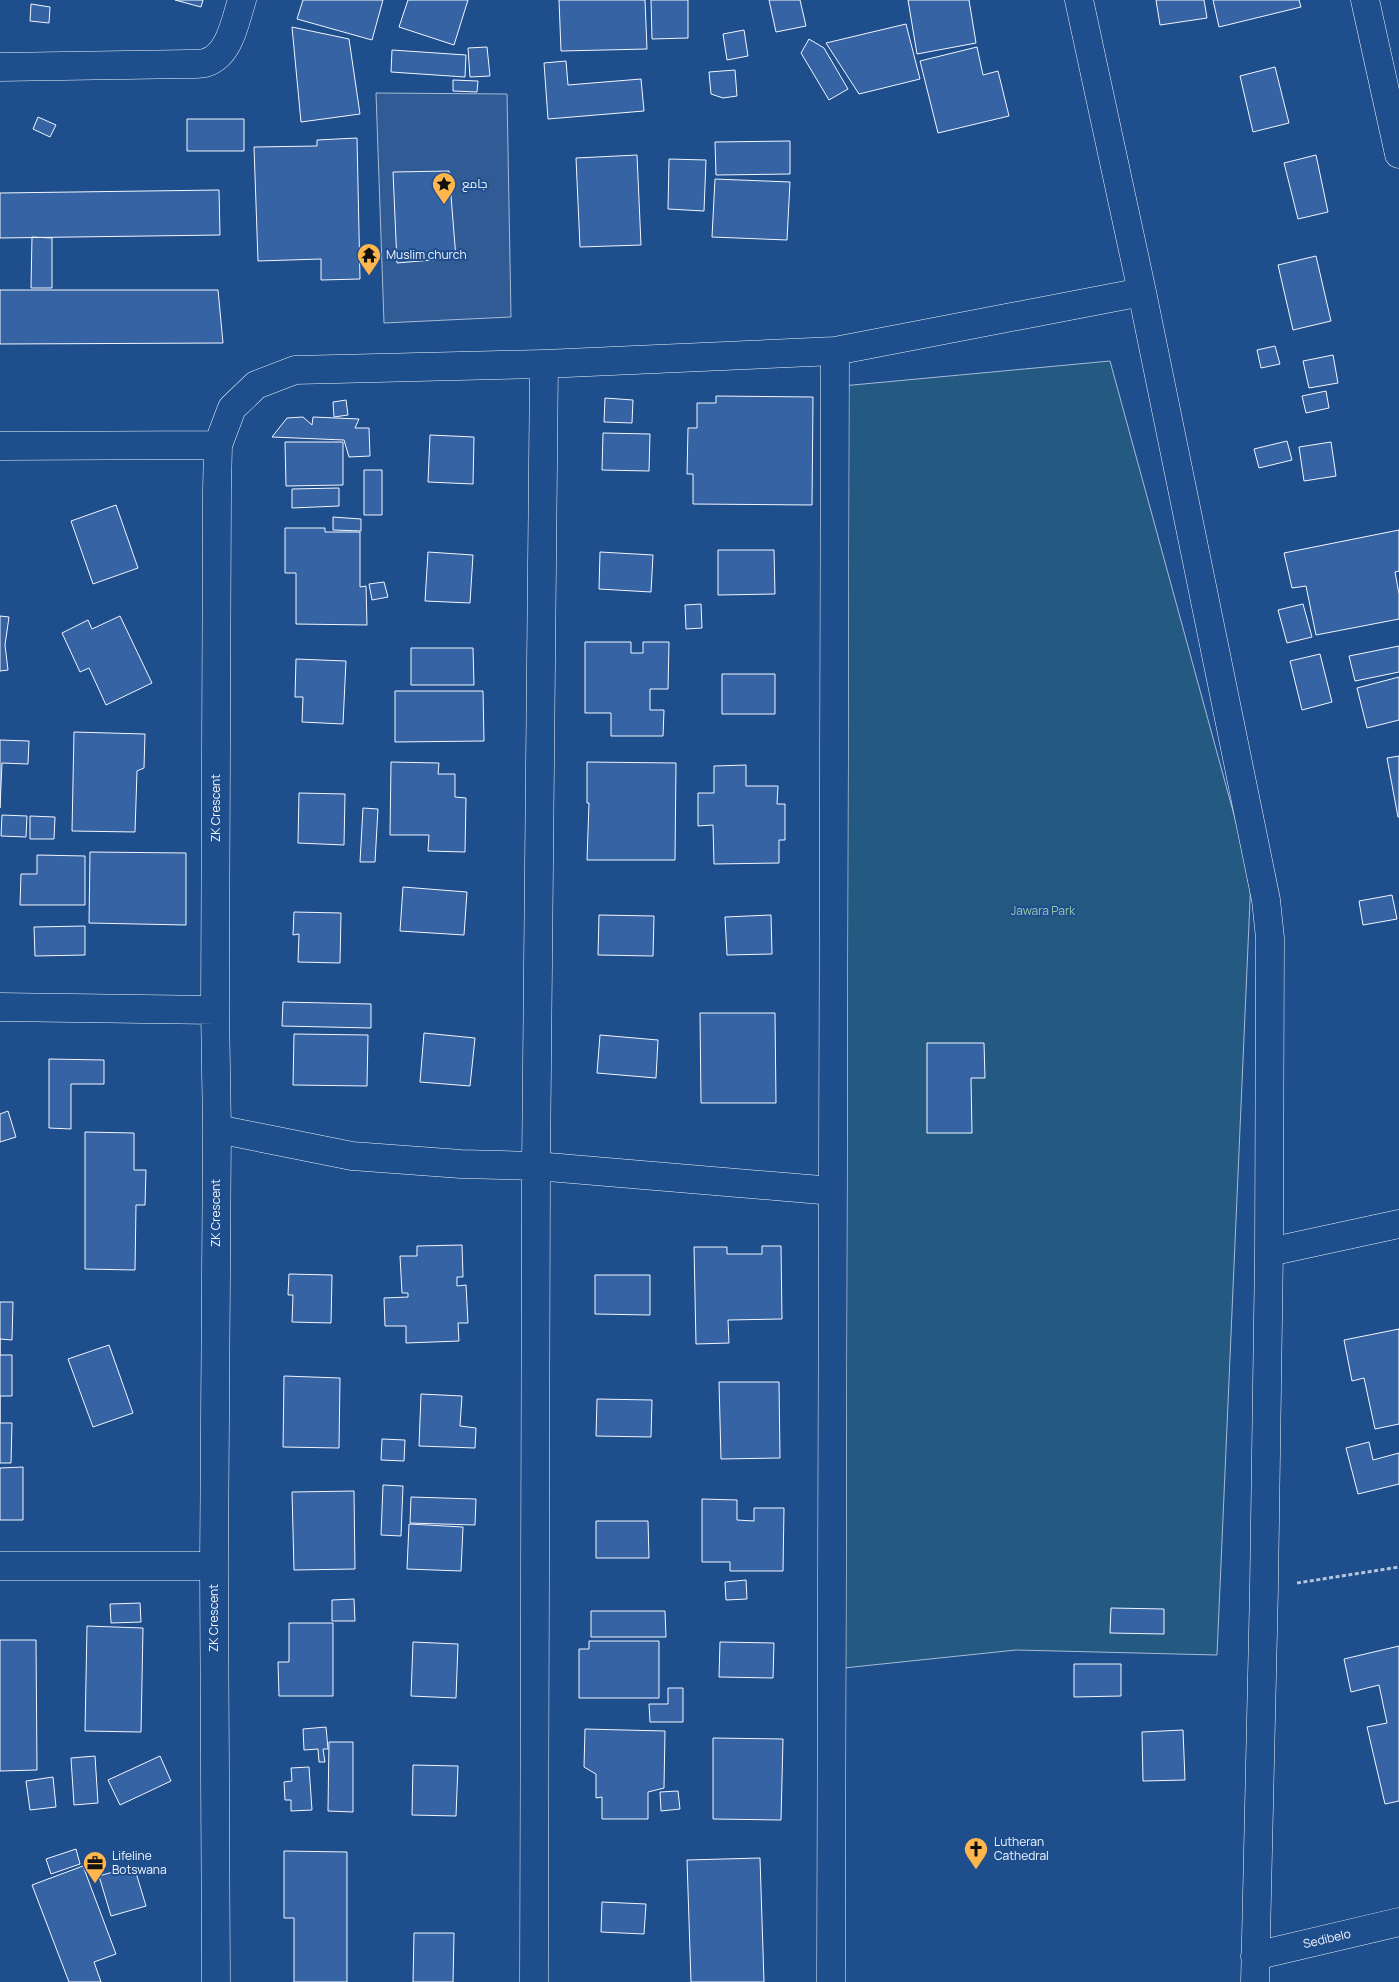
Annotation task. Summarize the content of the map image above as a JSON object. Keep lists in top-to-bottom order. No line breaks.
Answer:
{"streets":{"street":["ZK Crescent","Sedibelo"]},"parks":["Jawara Park"],"places":{"place":["جامع"],"temple":["Muslim church"],"church":["Lutheran Cathedral"],"office":["Lifeline Botswana"]}}
